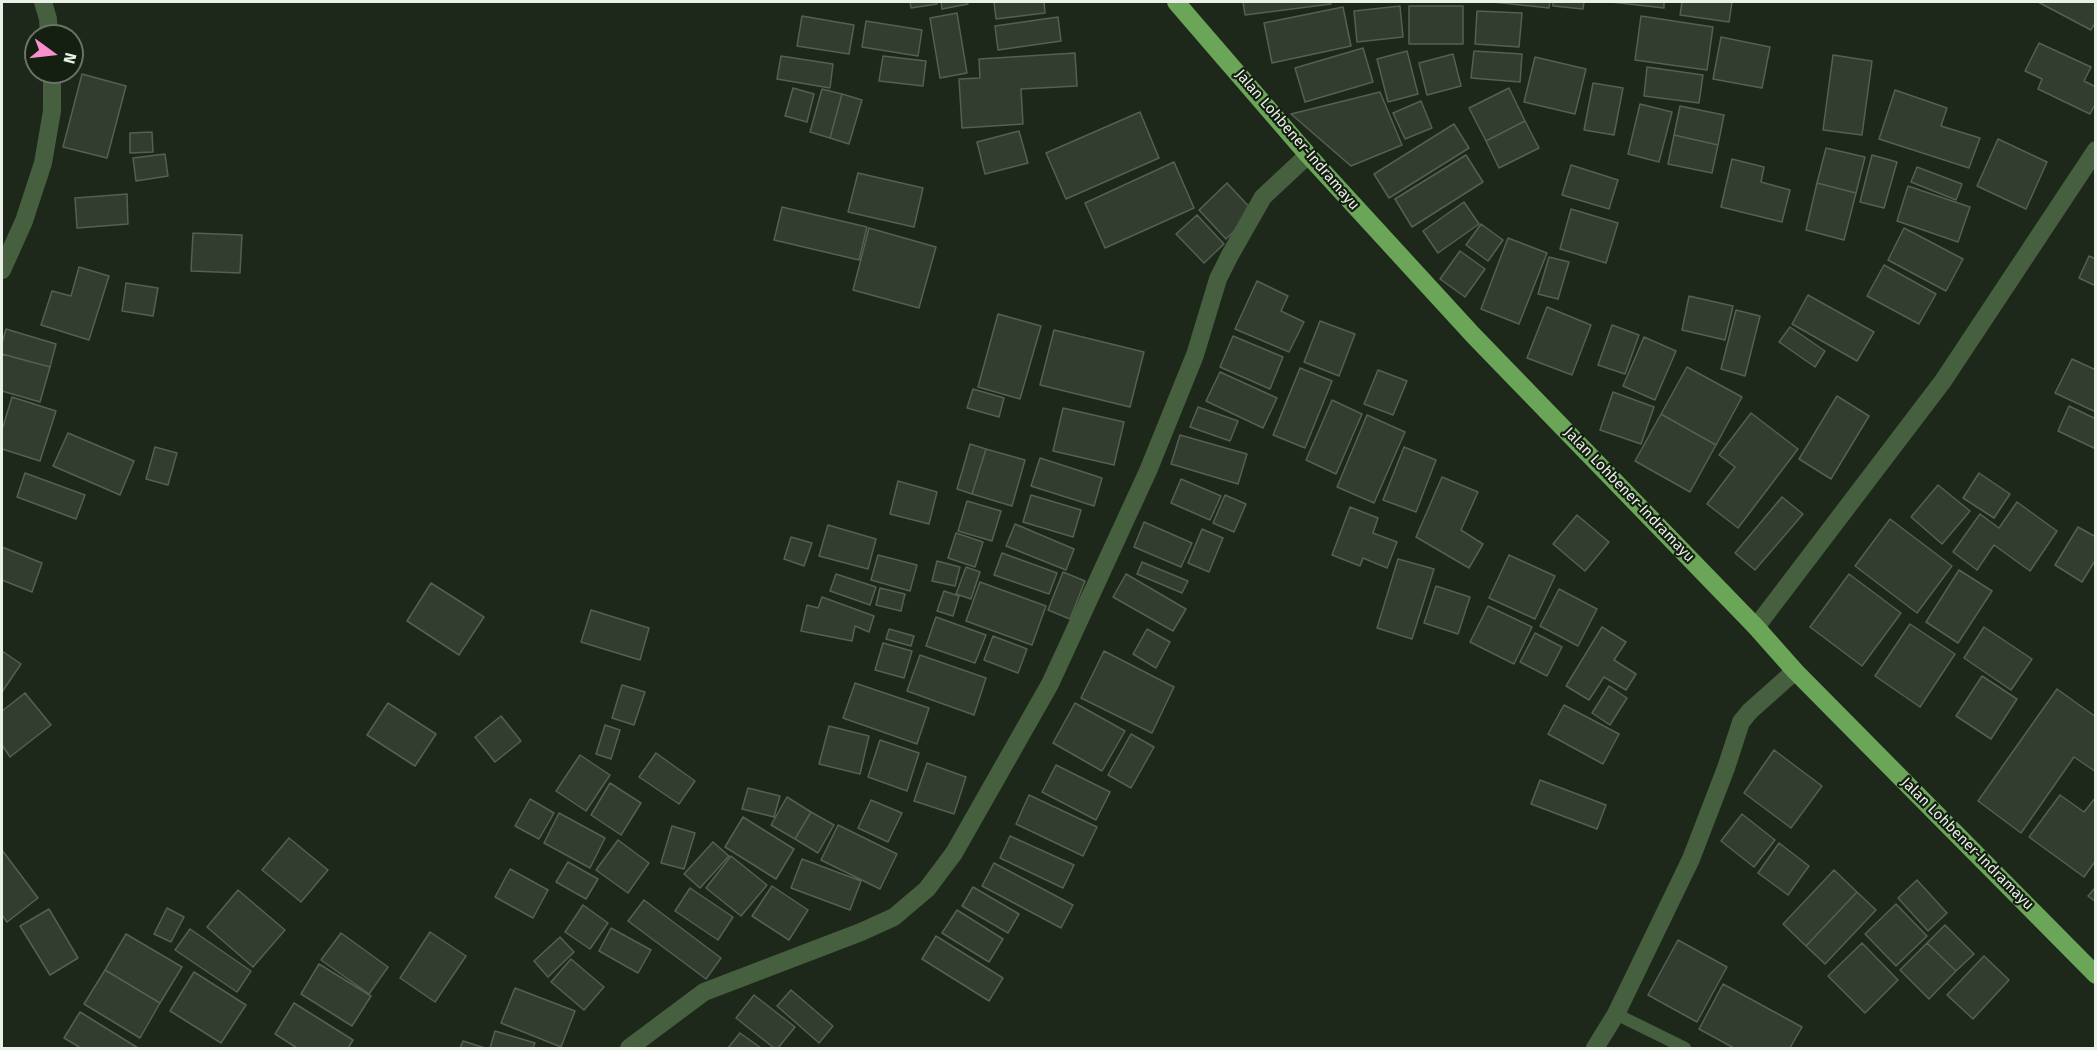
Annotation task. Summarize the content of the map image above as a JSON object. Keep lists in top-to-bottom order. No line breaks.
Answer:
{"streets":{"highway":["Jalan Lohbener-Indramayu"]},"north":"right"}
